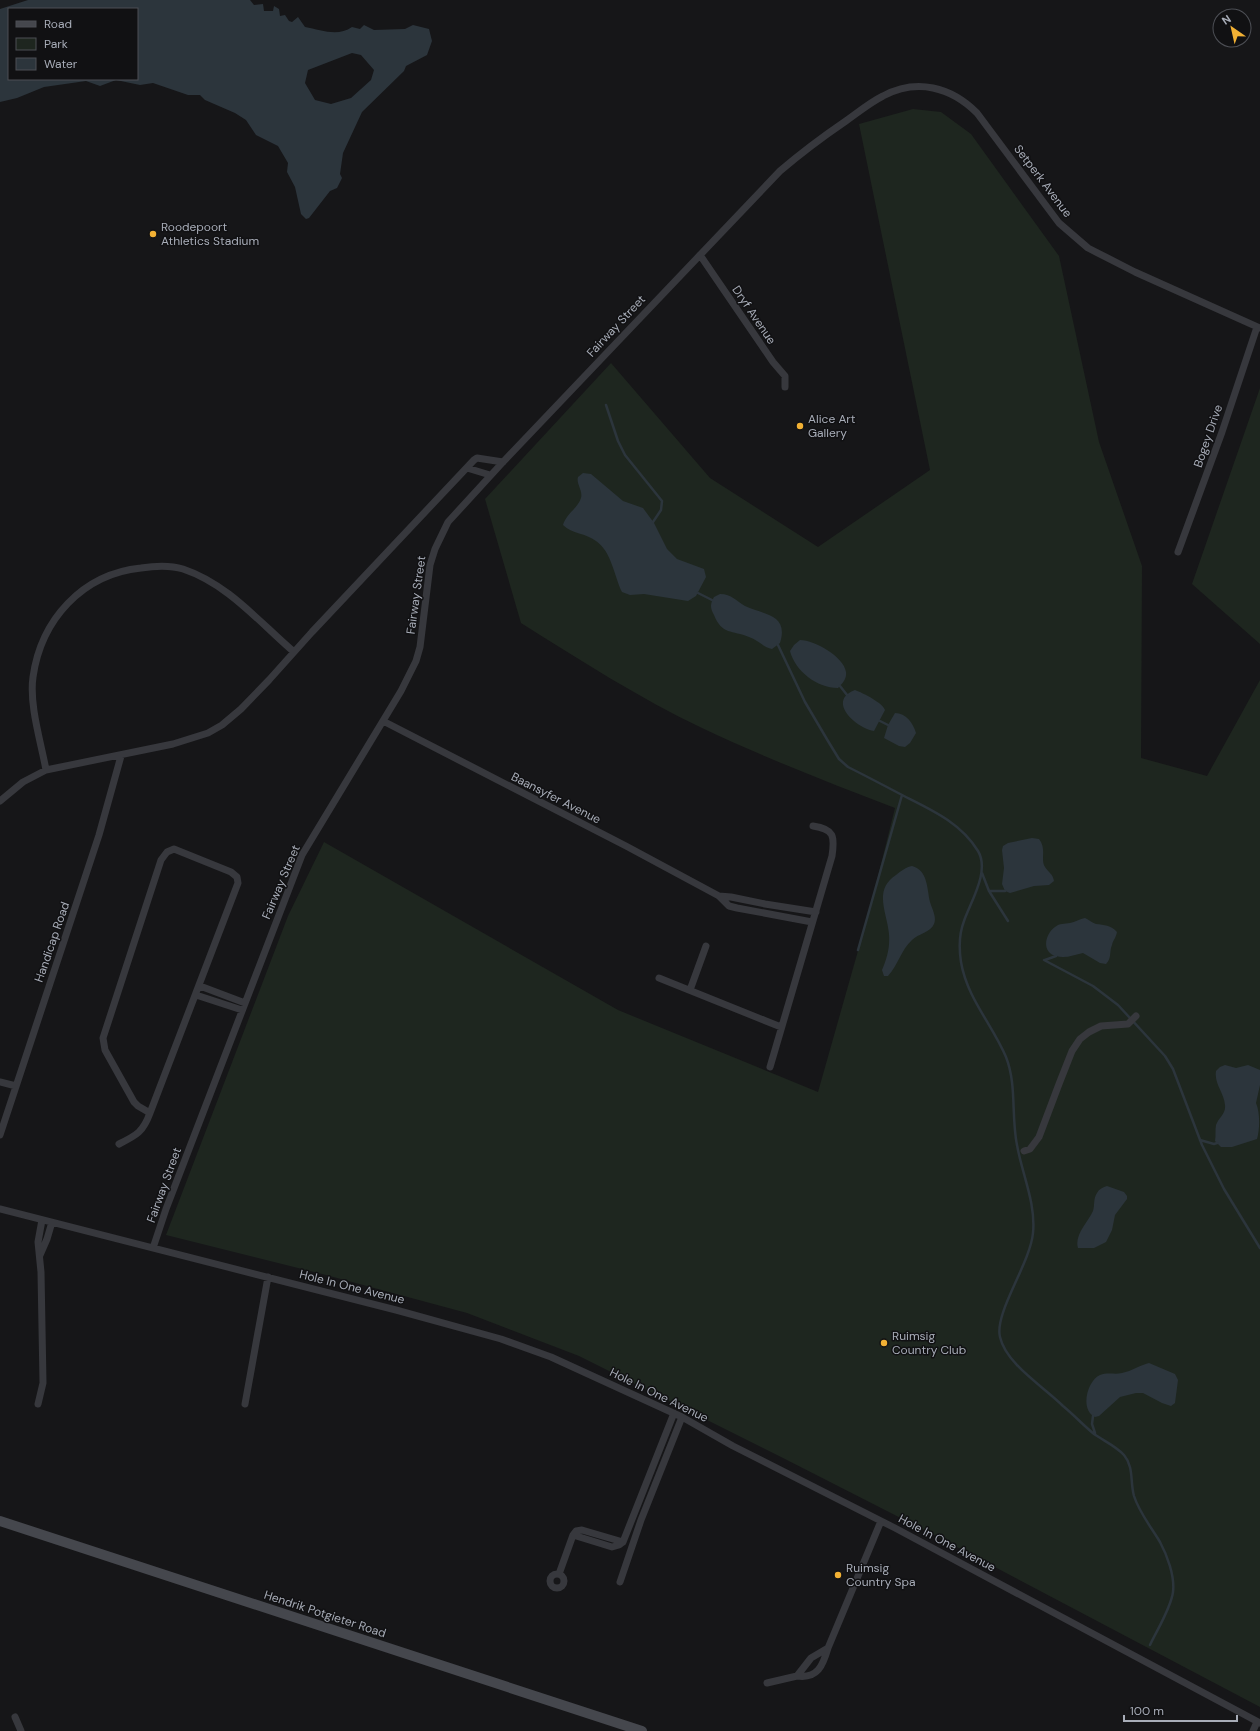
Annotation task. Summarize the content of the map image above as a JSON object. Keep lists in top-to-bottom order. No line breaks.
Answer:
{"streets":{"main road":["Hendrik Potgieter Road"],"street":["Setperk Avenue","Dryf Avenue","Fairway Street","Bogey Drive","Baansyfer Avenue","Handicap Road","Hole In One Avenue"]},"crossings":[["Setperk Avenue","Fairway Street"],["Setperk Avenue","Bogey Drive"],["Dryf Avenue","Fairway Street"],["Fairway Street","Baansyfer Avenue"],["Fairway Street","Hole In One Avenue"]],"places":["Roodepoort Athletics Stadium","Alice Art Gallery","Ruimsig Country Club","Ruimsig Country Spa"],"legend":["Road","Park","Water"],"scale_bar":"100 m","north":"top left"}
